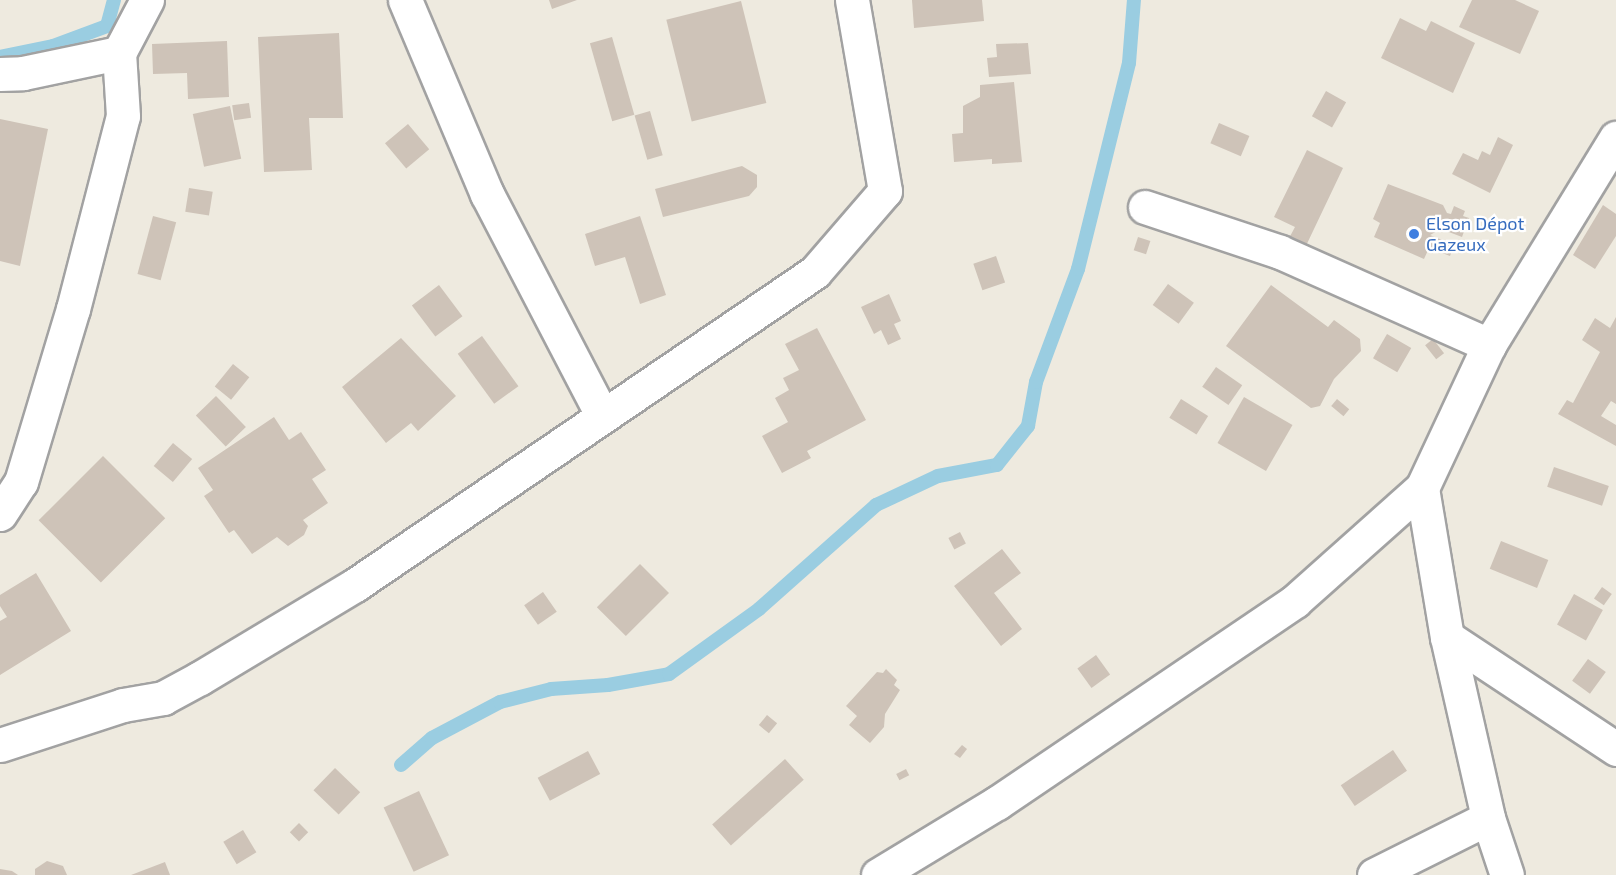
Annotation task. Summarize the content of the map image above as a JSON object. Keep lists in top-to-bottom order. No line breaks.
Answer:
{"places":["Elson Dépot Gazeux"]}
